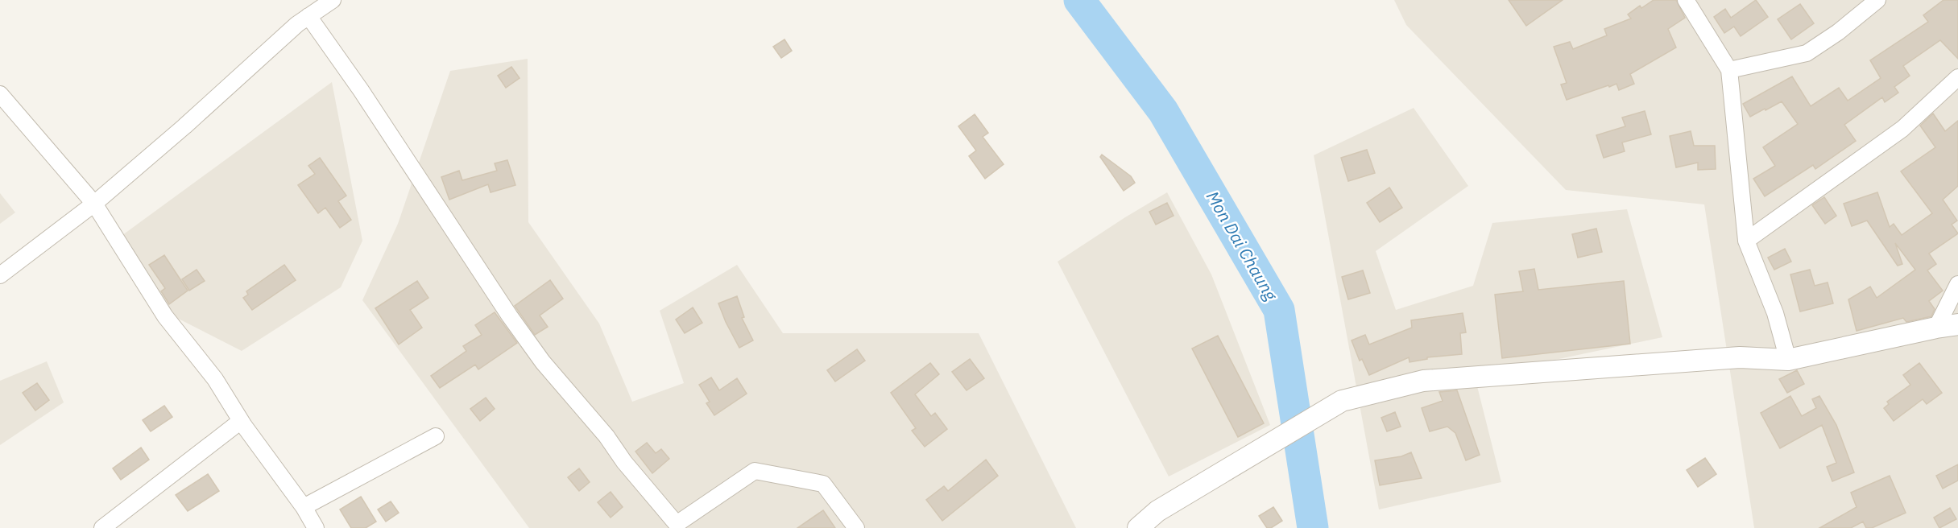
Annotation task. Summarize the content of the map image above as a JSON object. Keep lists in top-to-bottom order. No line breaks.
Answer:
{"water":["Mon Dai Chaung"]}
